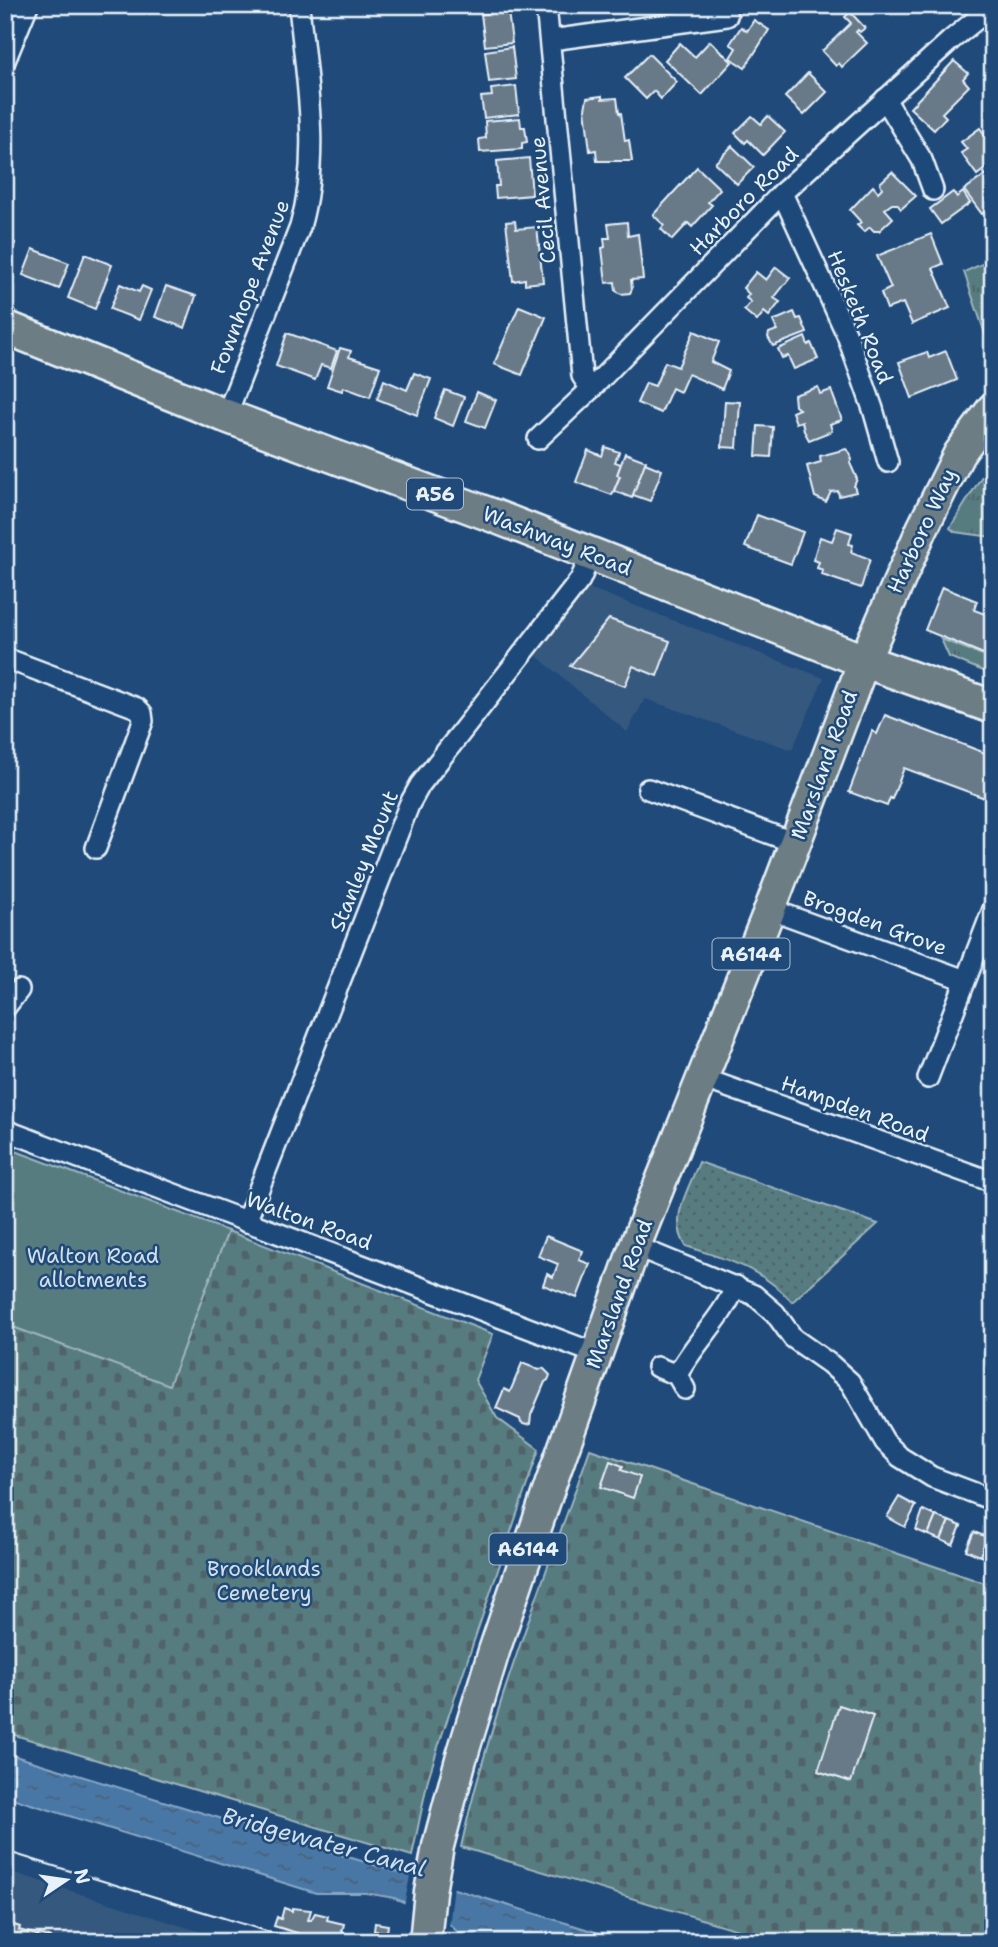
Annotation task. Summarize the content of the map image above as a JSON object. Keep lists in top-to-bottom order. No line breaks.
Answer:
{"streets":{"highway":["A56","Washway Road"],"main road":["Harboro Way","Marsland Road","A6144"],"street":["Cecil Avenue","Harboro Road","Fownhope Avenue","Hesketh Road","Stanley Mount","Brogden Grove","Hampden Road","Walton Road"]},"crossings":[["Cecil Avenue","Harboro Road"],["Harboro Road","Hesketh Road"],["Fownhope Avenue","Washway Road"],["Harboro Way","Washway Road"],["Harboro Way","Marsland Road"],["Washway Road","Marsland Road"],["Washway Road","Stanley Mount"],["Marsland Road","Brogden Grove"],["Marsland Road","Hampden Road"],["Marsland Road","Walton Road"],["Stanley Mount","Walton Road"]],"water":["Bridgewater Canal"],"parks":["Walton Road allotments","Brooklands Cemetery"],"north":"right"}
